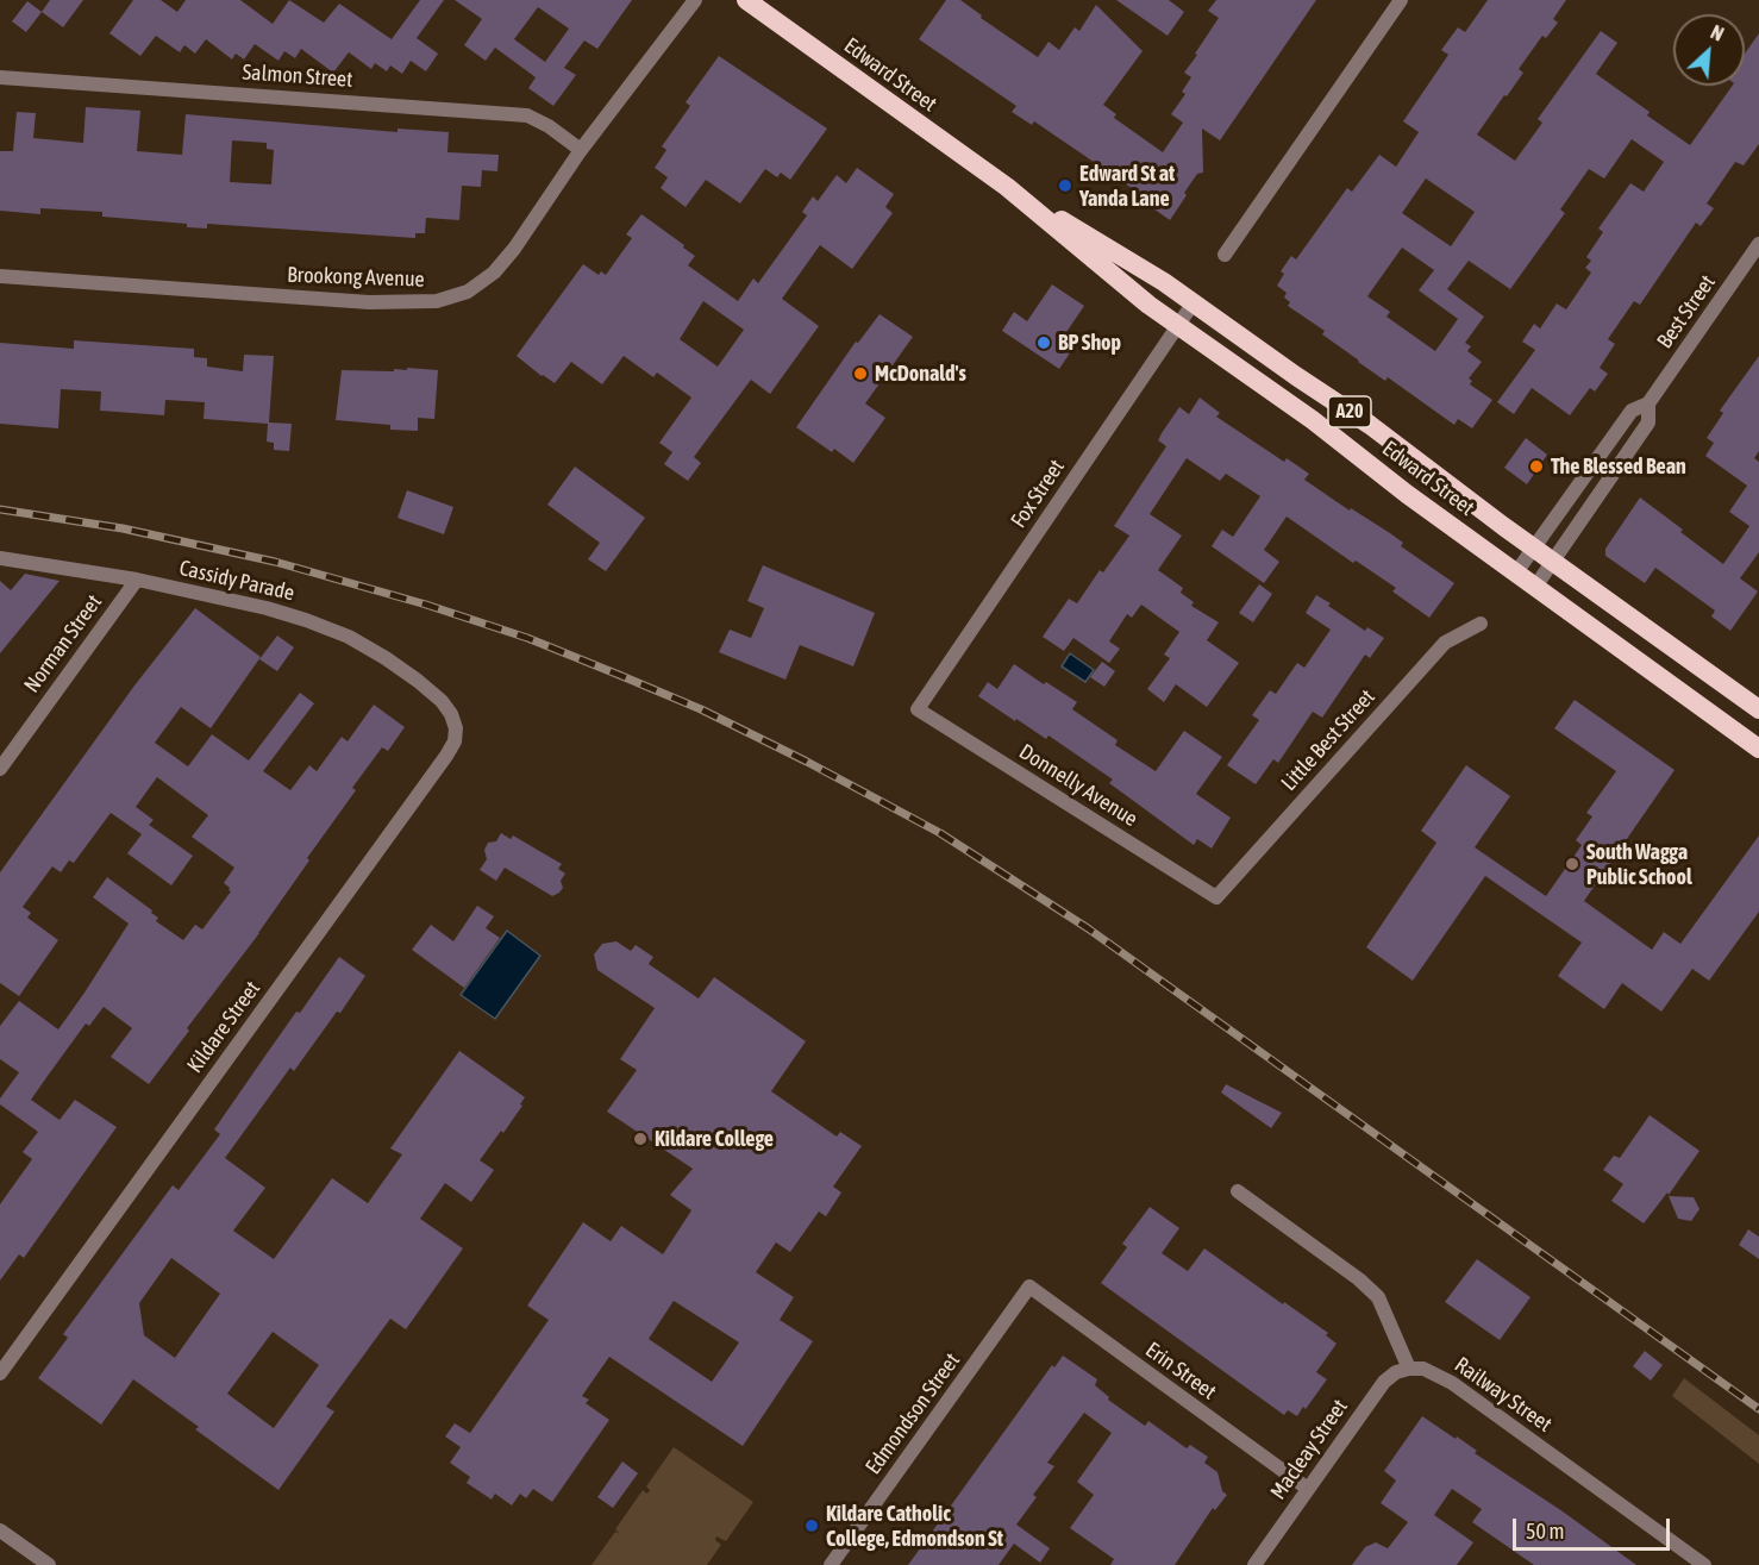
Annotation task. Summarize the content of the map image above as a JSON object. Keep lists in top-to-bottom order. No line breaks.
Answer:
{"streets":{"highway":["Edward Street","A20"],"street":["Salmon Street","Brookong Avenue","Best Street","Fox Street","Cassidy Parade","Norman Street","Little Best Street","Donnelly Avenue","Kildare Street","Erin Street","Railway Street","Edmondson Street","Macleay Street"]},"crossings":[["Edward Street","Best Street"],["Edward Street","Fox Street"],["Salmon Street","Brookong Avenue"],["Fox Street","Donnelly Avenue"],["Cassidy Parade","Norman Street"],["Cassidy Parade","Kildare Street"],["Little Best Street","Donnelly Avenue"],["Erin Street","Edmondson Street"],["Erin Street","Macleay Street"],["Railway Street","Macleay Street"]],"places":["Edward St at Yanda Lane","BP Shop","McDonald's","The Blessed Bean","South Wagga Public School","Kildare College","Kildare Catholic College, Edmondson St"],"scale_bar":"50 m","north":"top right"}
